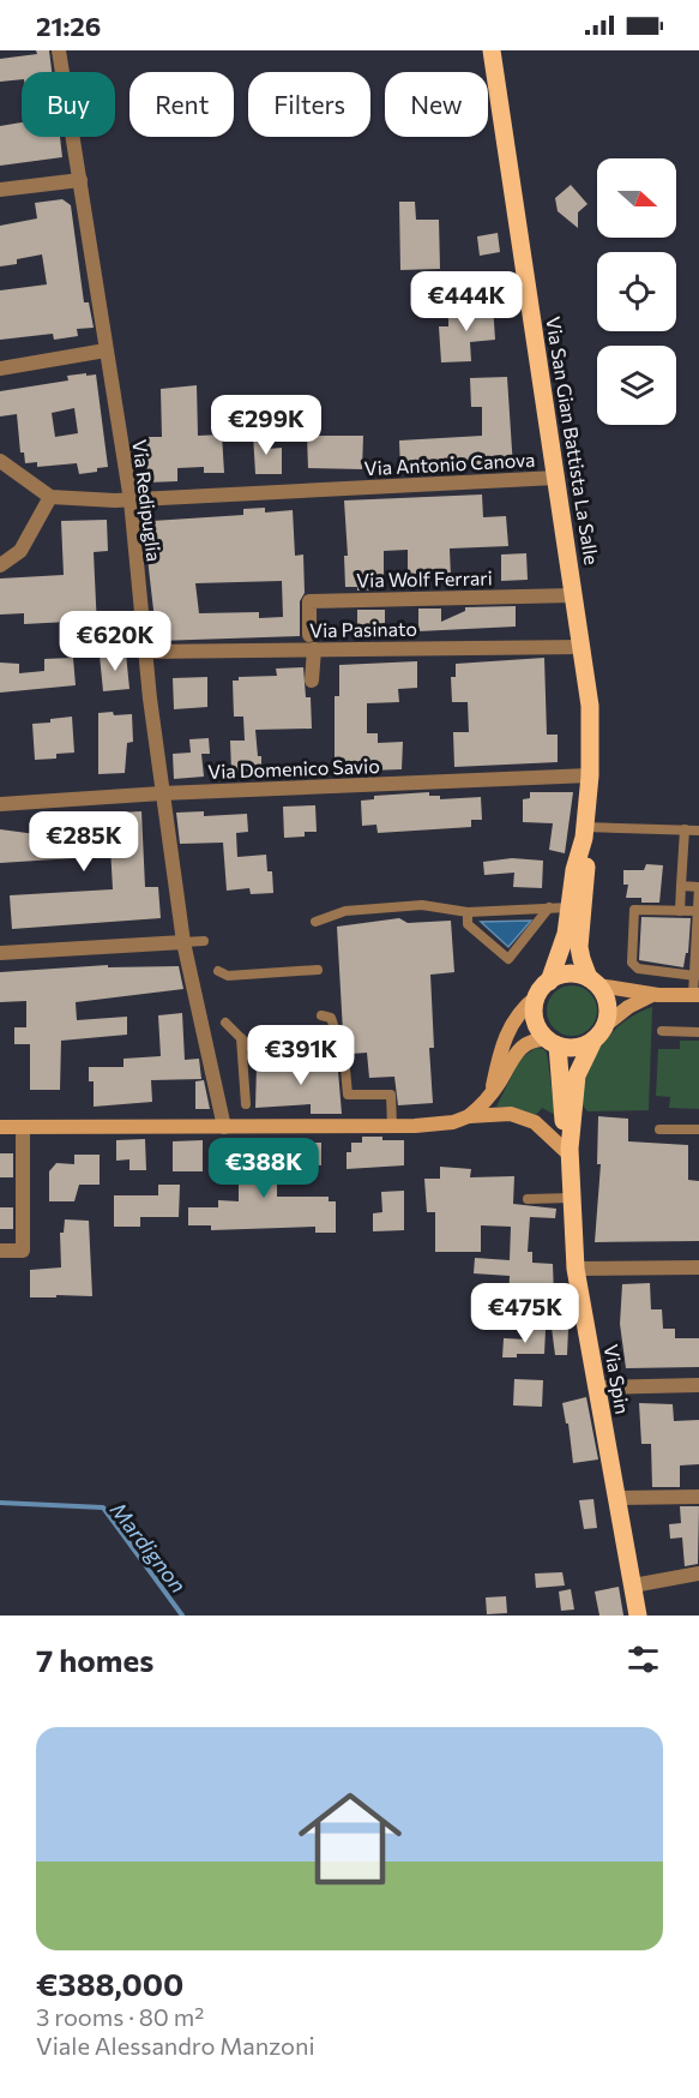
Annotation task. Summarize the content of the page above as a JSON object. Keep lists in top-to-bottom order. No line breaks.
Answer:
{"streets":{"main road":["Via San Gian Battista La Salle","Via Spin"],"street":["Via Antonio Canova","Via Redipuglia","Via Wolf Ferrari","Via Pasinato","Via Domenico Savio"]},"crossings":[["Via San Gian Battista La Salle","Via Antonio Canova"],["Via San Gian Battista La Salle","Via Wolf Ferrari"],["Via San Gian Battista La Salle","Via Pasinato"],["Via San Gian Battista La Salle","Via Domenico Savio"],["Via San Gian Battista La Salle","Via Spin"],["Via Antonio Canova","Via Redipuglia"],["Via Redipuglia","Via Pasinato"],["Via Redipuglia","Via Domenico Savio"],["Via Wolf Ferrari","Via Pasinato"]],"water":["Mardignon"],"north":"right","page":{"status":"21:26","chip":["Buy","Rent","Filters","New"],"price":["€444K","€299K","€620K","€285K","€391K","€388K","€475K"],"heading":"7 homes","list":[{"name":"€388,000","note":"3 rooms · 80 m² · Viale Alessandro Manzoni"}]}}
